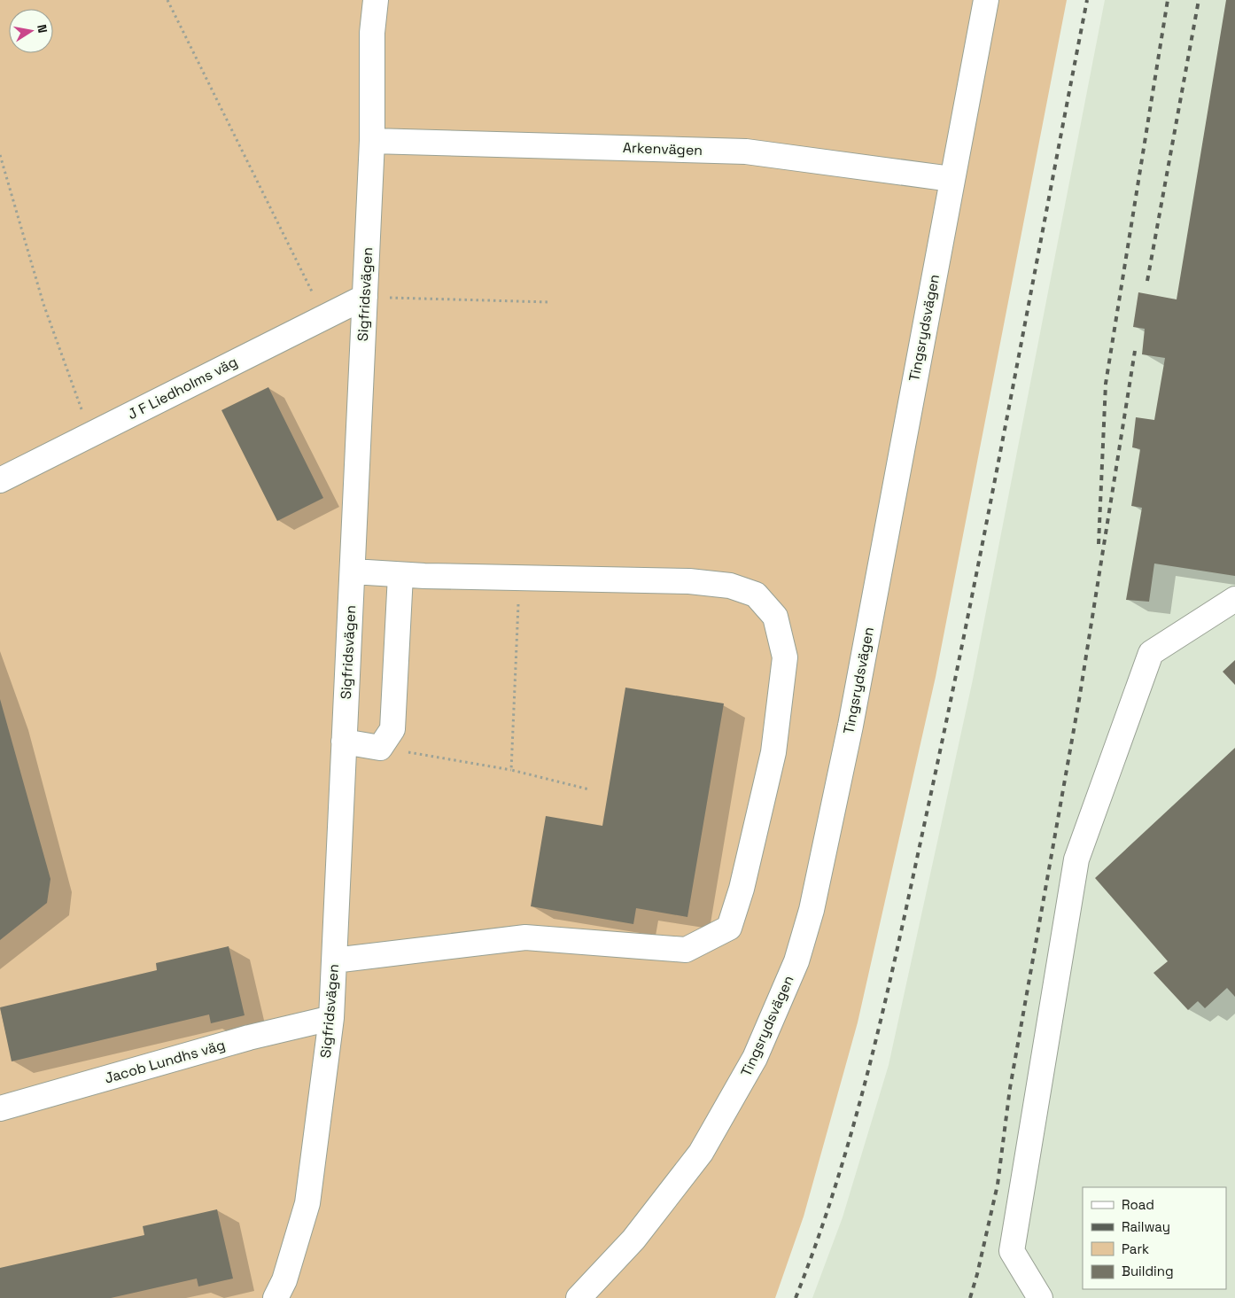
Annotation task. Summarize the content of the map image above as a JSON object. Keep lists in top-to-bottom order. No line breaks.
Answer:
{"streets":{"street":["Arkenvägen","Sigfridsvägen","Tingsrydsvägen","J F Liedholms väg","Jacob Lundhs väg"]},"crossings":[["Arkenvägen","Sigfridsvägen"],["Arkenvägen","Tingsrydsvägen"],["Sigfridsvägen","J F Liedholms väg"],["Sigfridsvägen","Jacob Lundhs väg"]],"legend":["Road","Railway","Park","Building"],"north":"right"}
